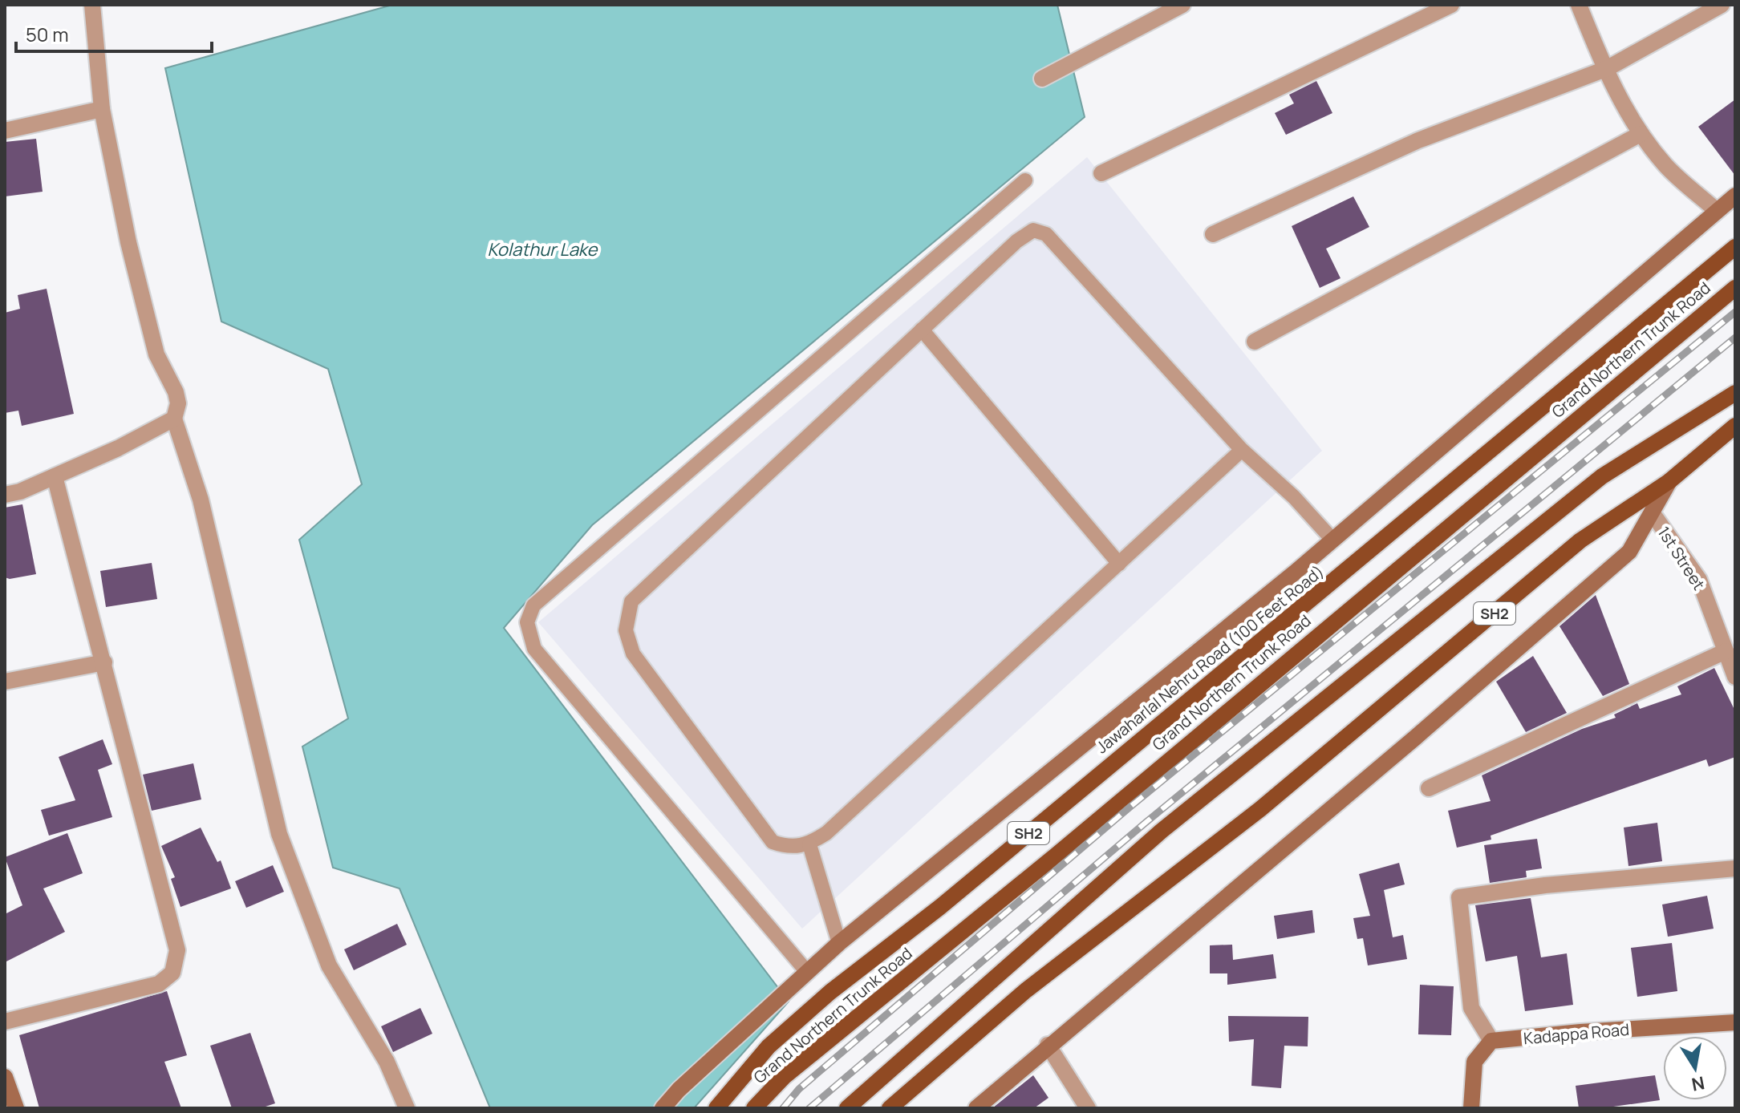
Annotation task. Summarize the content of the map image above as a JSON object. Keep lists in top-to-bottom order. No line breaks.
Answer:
{"streets":{"main road":["Grand Northern Trunk Road","SH2","Jawaharlal Nehru Road (100 Feet Road)"],"street":["1st Street","Kadappa Road"]},"water":["Kolathur Lake"],"scale_bar":"50 m","north":"bottom"}
